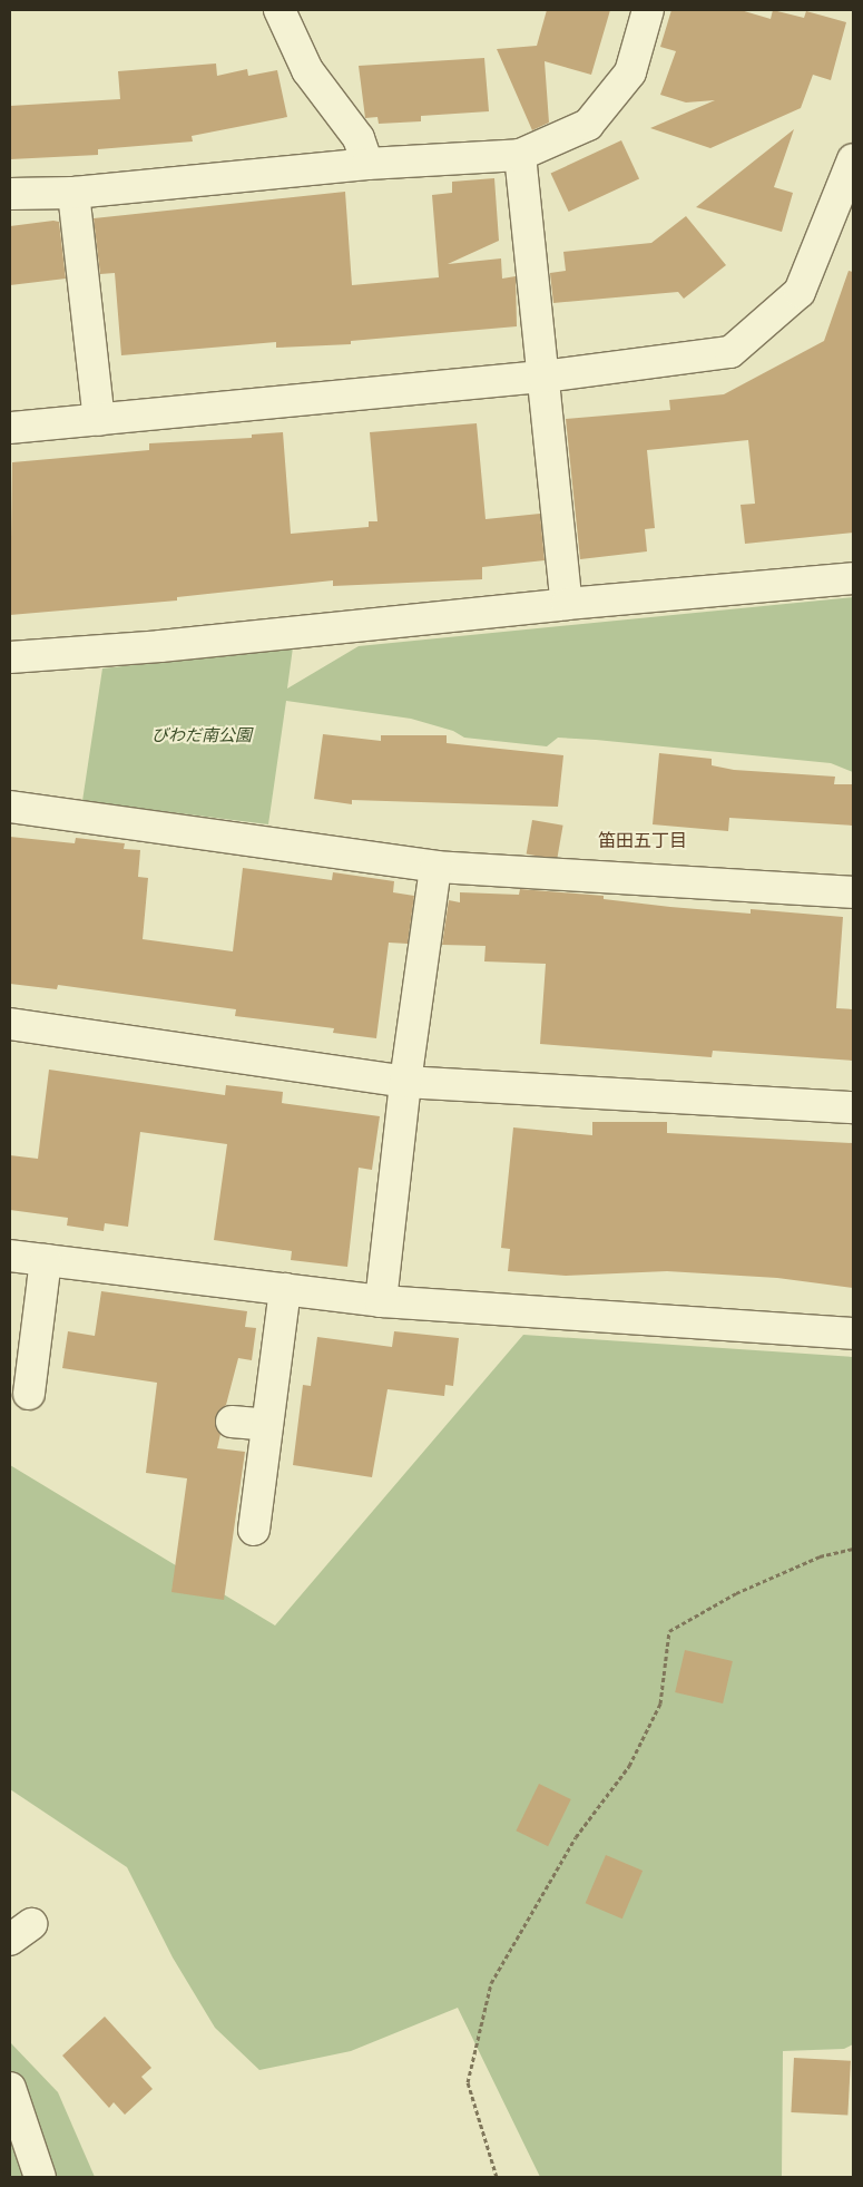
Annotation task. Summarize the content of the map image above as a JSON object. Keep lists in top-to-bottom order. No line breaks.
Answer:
{"districts":["笛田五丁目"],"parks":["びわだ南公園"]}
